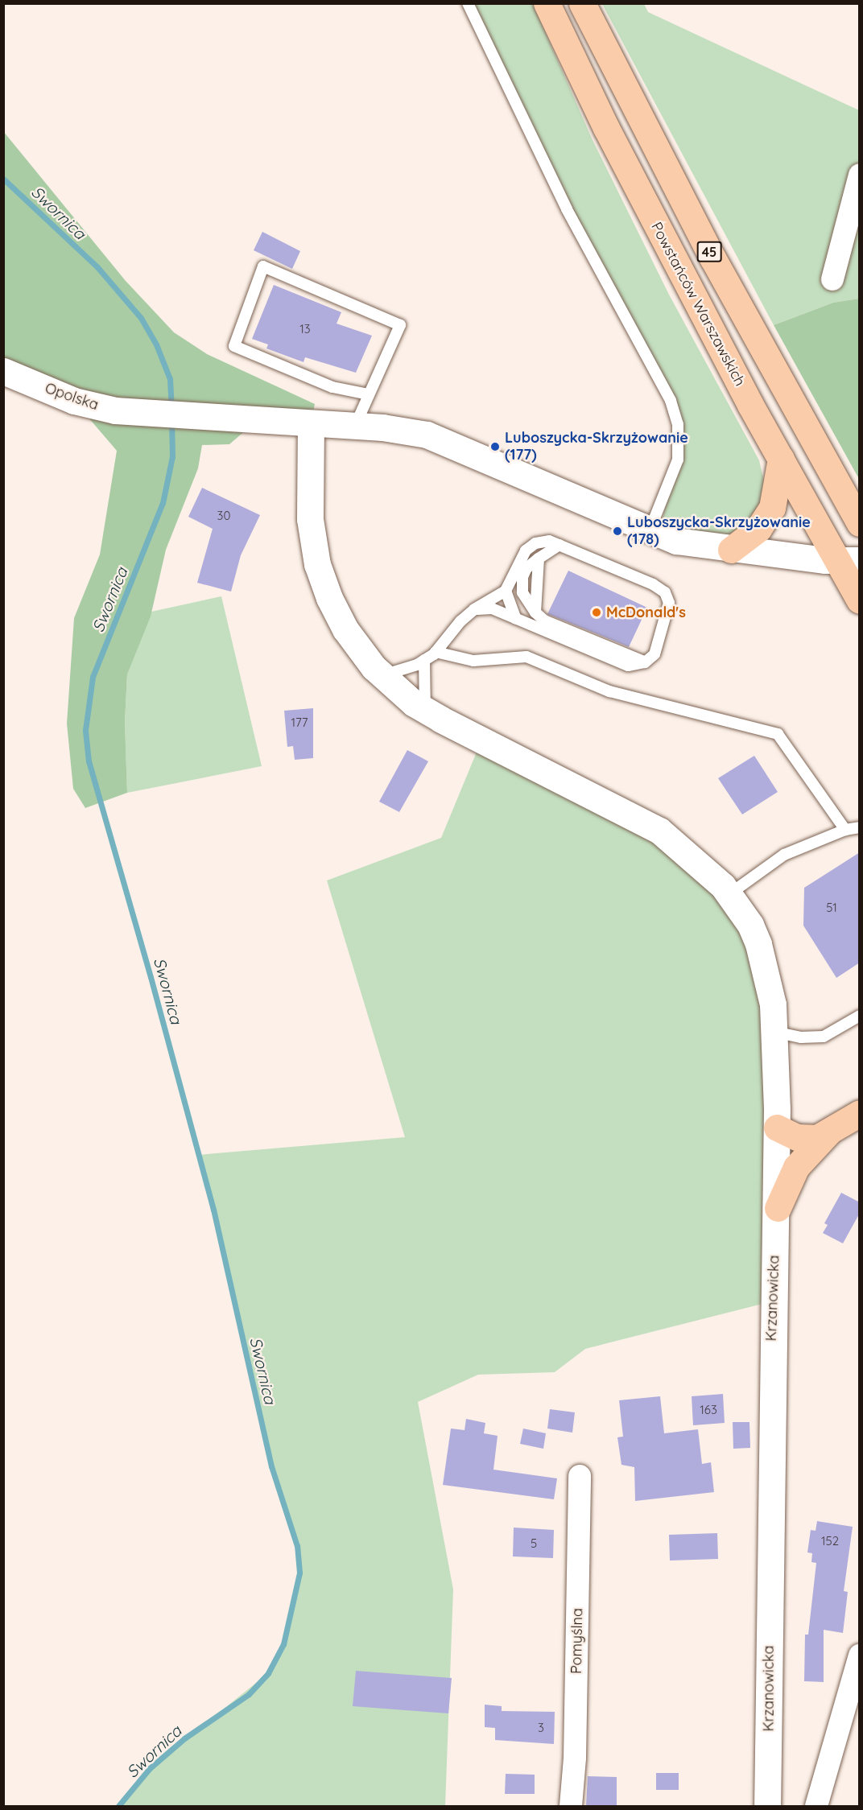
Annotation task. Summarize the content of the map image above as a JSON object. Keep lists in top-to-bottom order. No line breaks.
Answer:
{"streets":{"main road":["45","Powstańców Warszawskich"],"street":["Opolska","Krzanowicka","Pomyślna"]},"crossings":[["Powstańców Warszawskich","Opolska"],["Opolska","Krzanowicka"]],"water":["Swornica"],"places":["Luboszycka-Skrzyżowanie (177)","Luboszycka-Skrzyżowanie (178)","McDonald's"],"house_numbers":["13","30","177","51","163","152","5","3"]}
